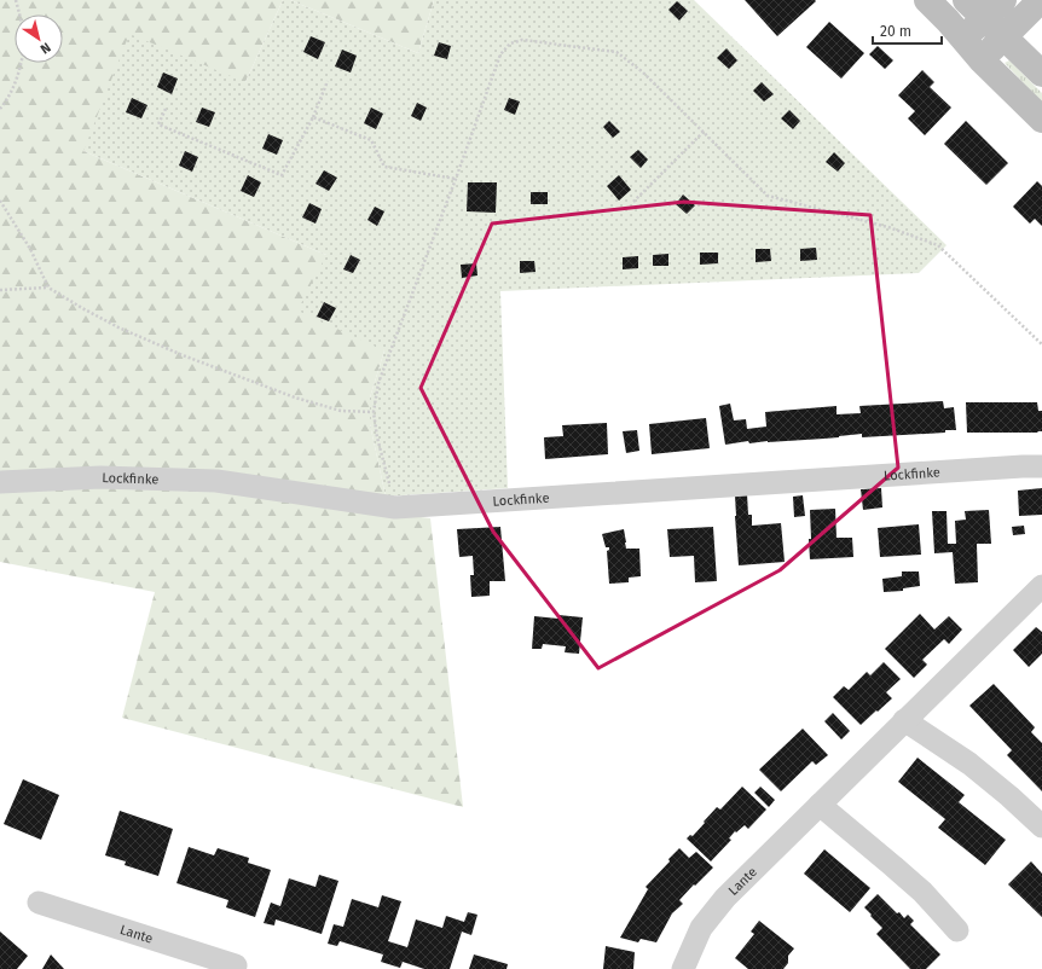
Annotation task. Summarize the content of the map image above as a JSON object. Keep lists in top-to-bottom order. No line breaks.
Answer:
{"streets":{"street":["Lockfinke","Lante"]},"scale_bar":"20 m","north":"bottom right"}
